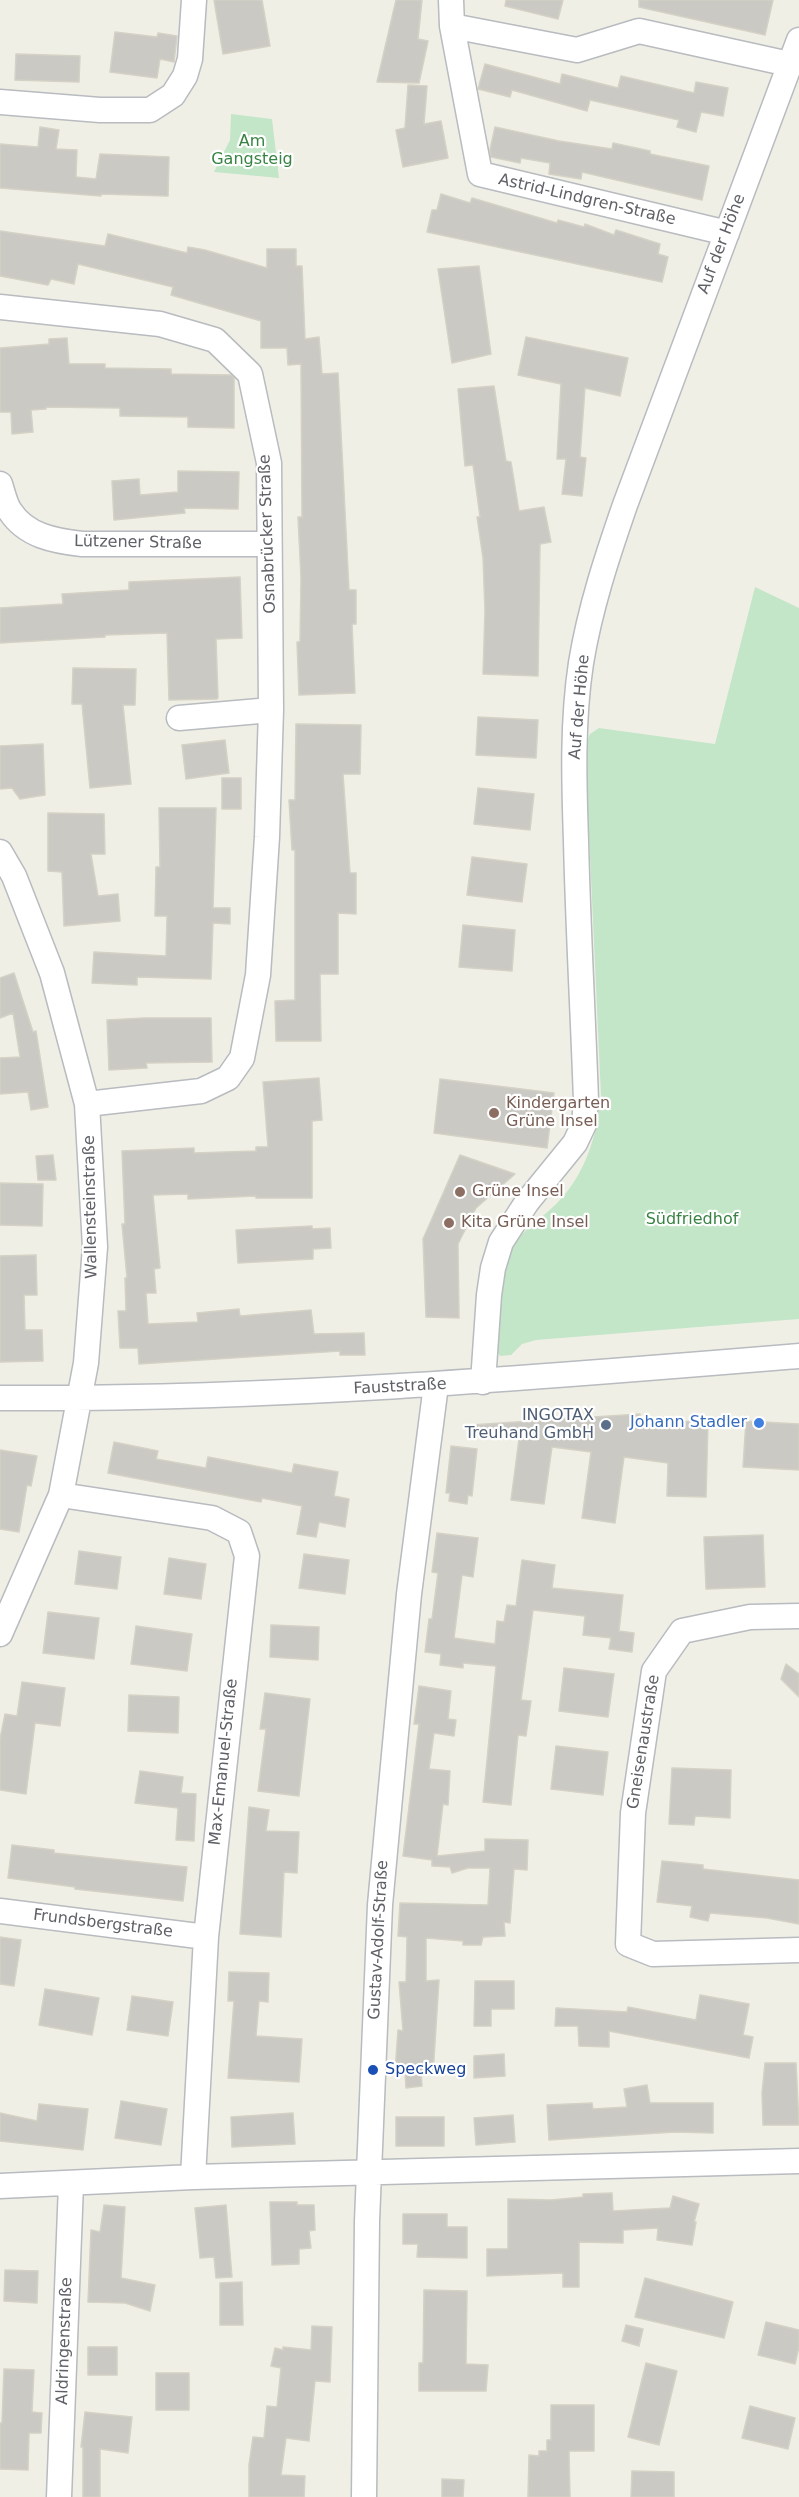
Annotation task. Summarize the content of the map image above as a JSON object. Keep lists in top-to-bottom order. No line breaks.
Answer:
{"streets":{"street":["Astrid-Lindgren-Straße","Auf der Höhe","Osnabrücker Straße","Lützener Straße","Wallensteinstraße","Fauststraße","Gneisenaustraße","Max-Emanuel-Straße","Frundsbergstraße","Gustav-Adolf-Straße","Aldringenstraße"]},"crossings":[["Astrid-Lindgren-Straße","Auf der Höhe"],["Auf der Höhe","Fauststraße"],["Osnabrücker Straße","Lützener Straße"],["Osnabrücker Straße","Wallensteinstraße"],["Wallensteinstraße","Fauststraße"],["Wallensteinstraße","Max-Emanuel-Straße"],["Fauststraße","Gustav-Adolf-Straße"],["Max-Emanuel-Straße","Frundsbergstraße"]],"parks":["Am Gangsteig","Südfriedhof"],"places":["Kindergarten Grüne Insel","Grüne Insel","Kita Grüne Insel","Johann Stadler","INGOTAX Treuhand GmbH","Speckweg"]}
